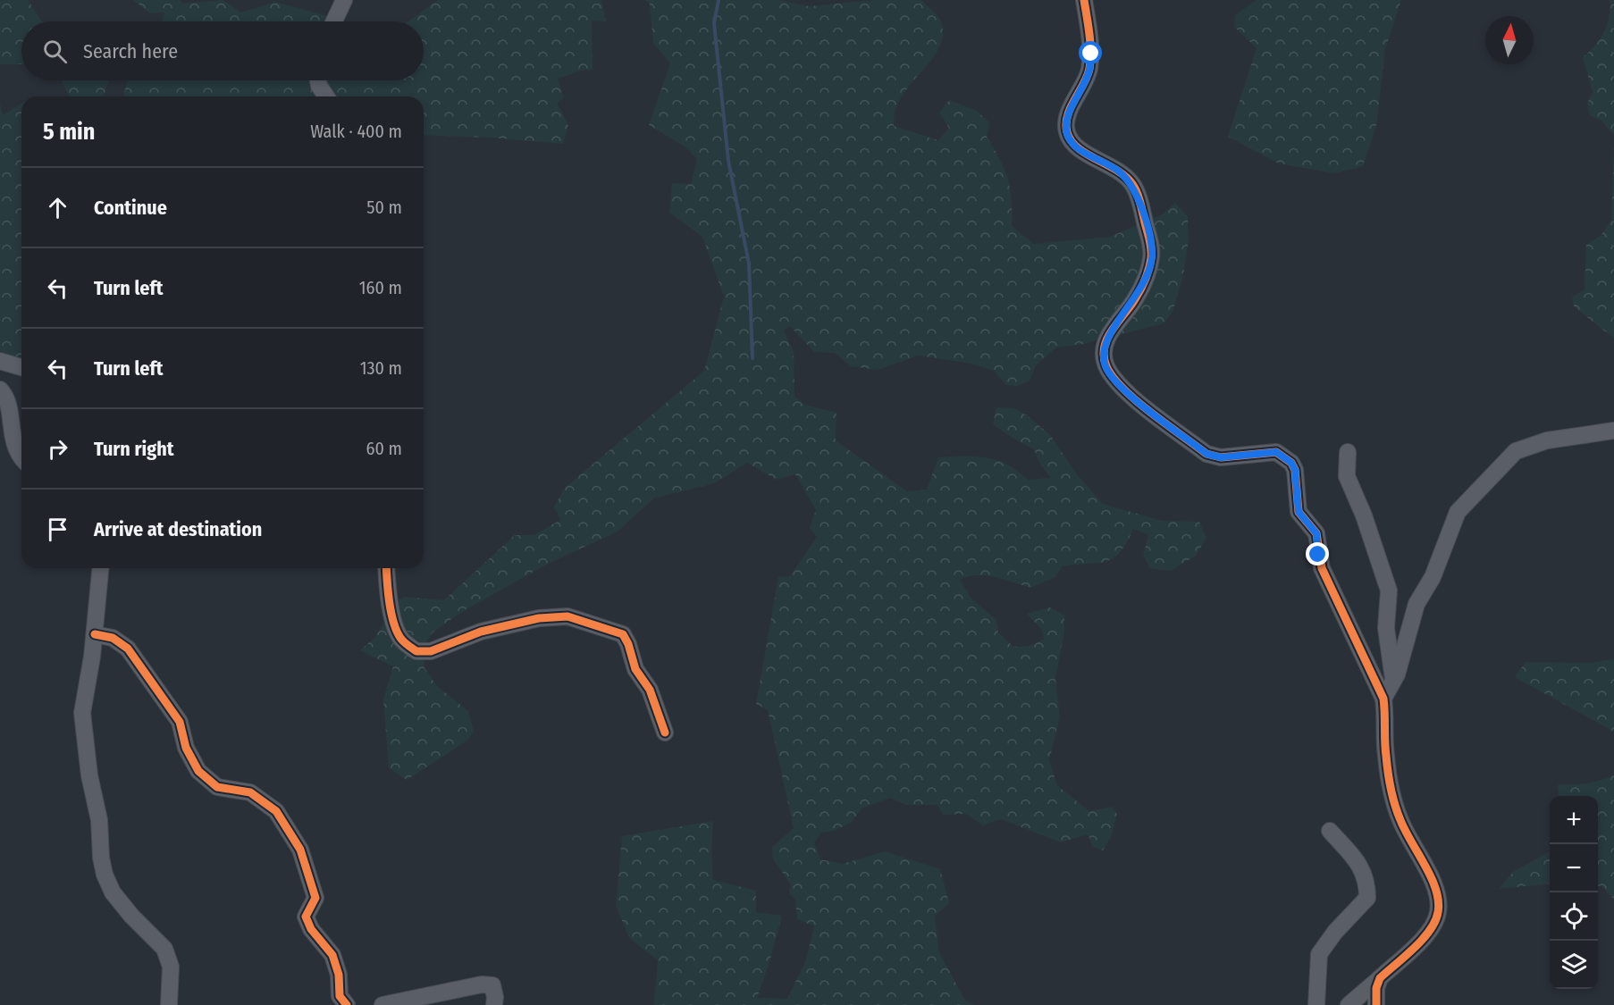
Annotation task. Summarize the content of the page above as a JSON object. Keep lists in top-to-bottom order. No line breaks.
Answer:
{"north":"top","page":{"search":"Search here","heading":["5 min","Walk · 400 m"],"list":[["Continue","50 m"],["Turn left","160 m"],["Turn left","130 m"],["Turn right","60 m"],"Arrive at destination"],"map_buttons":["+","−"]}}
